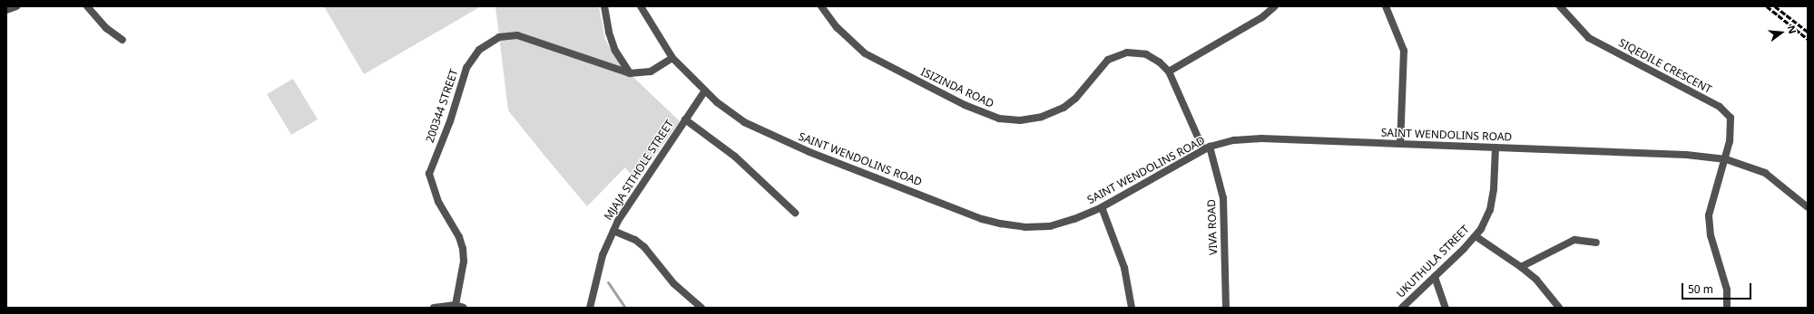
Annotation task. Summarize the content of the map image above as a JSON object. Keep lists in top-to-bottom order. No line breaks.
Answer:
{"streets":{"street":["SIQEDILE CRESCENT","ISIZINDA ROAD","200344 STREET","SAINT WENDOLINS ROAD","MJAJA SITHOLE STREET","VIVA ROAD","UKUTHULA STREET"]},"crossings":[["SIQEDILE CRESCENT","SAINT WENDOLINS ROAD"],["ISIZINDA ROAD","SAINT WENDOLINS ROAD"],["ISIZINDA ROAD","VIVA ROAD"],["200344 STREET","SAINT WENDOLINS ROAD"],["SAINT WENDOLINS ROAD","MJAJA SITHOLE STREET"],["SAINT WENDOLINS ROAD","VIVA ROAD"],["SAINT WENDOLINS ROAD","UKUTHULA STREET"]],"scale_bar":"50 m","north":"right"}
